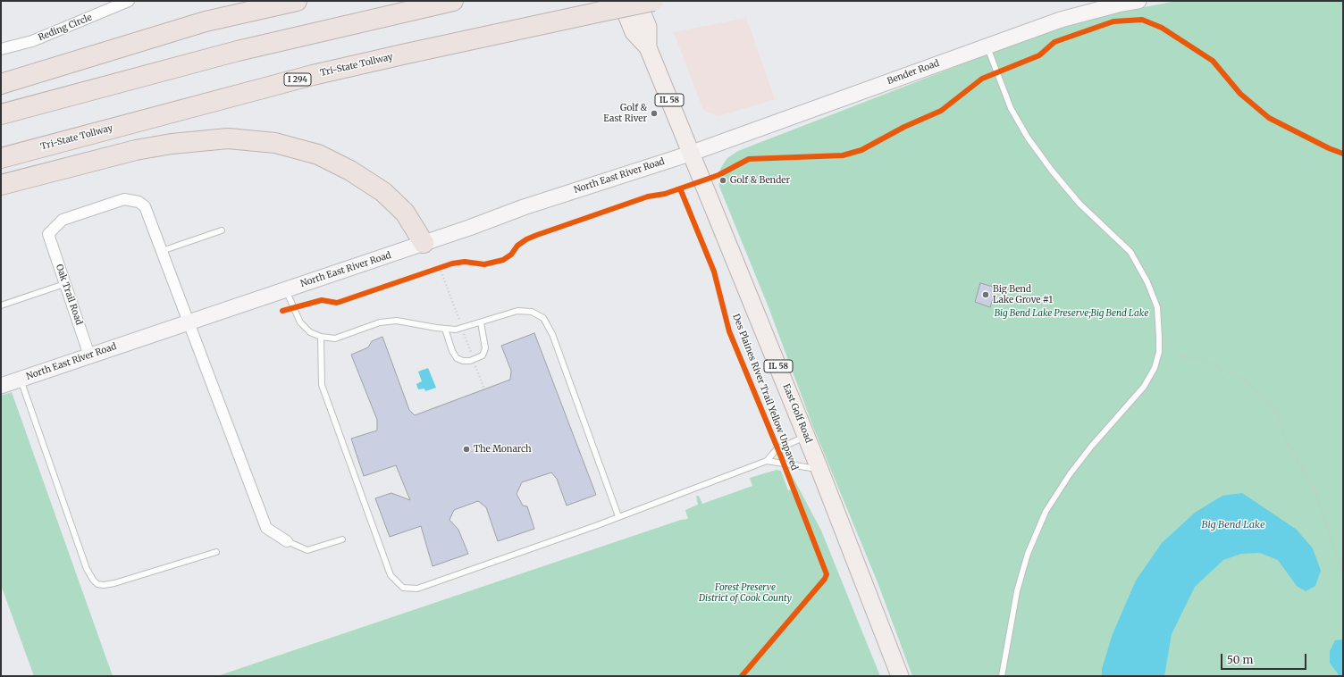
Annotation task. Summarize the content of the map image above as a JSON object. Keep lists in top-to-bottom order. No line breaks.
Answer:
{"streets":{"highway":["Tri-State Tollway","I 294"],"main road":["IL 58","East Golf Road"],"street":["Reding Circle","Bender Road","North East River Road","Oak Trail Road"],"cycle path":["Des Plaines River Trail Yellow Unpaved"]},"crossings":[["Bender Road","IL 58"],["Bender Road","North East River Road"],["Bender Road","East Golf Road"],["IL 58","North East River Road"],["IL 58","East Golf Road"],["North East River Road","Oak Trail Road"],["North East River Road","East Golf Road"]],"water":["Big Bend Lake"],"parks":["Big Bend Lake Preserve;Big Bend Lake","Forest Preserve District of Cook County"],"places":["Golf & East River","Golf & Bender","Big Bend Lake Grove #1","The Monarch"],"scale_bar":"50 m"}
